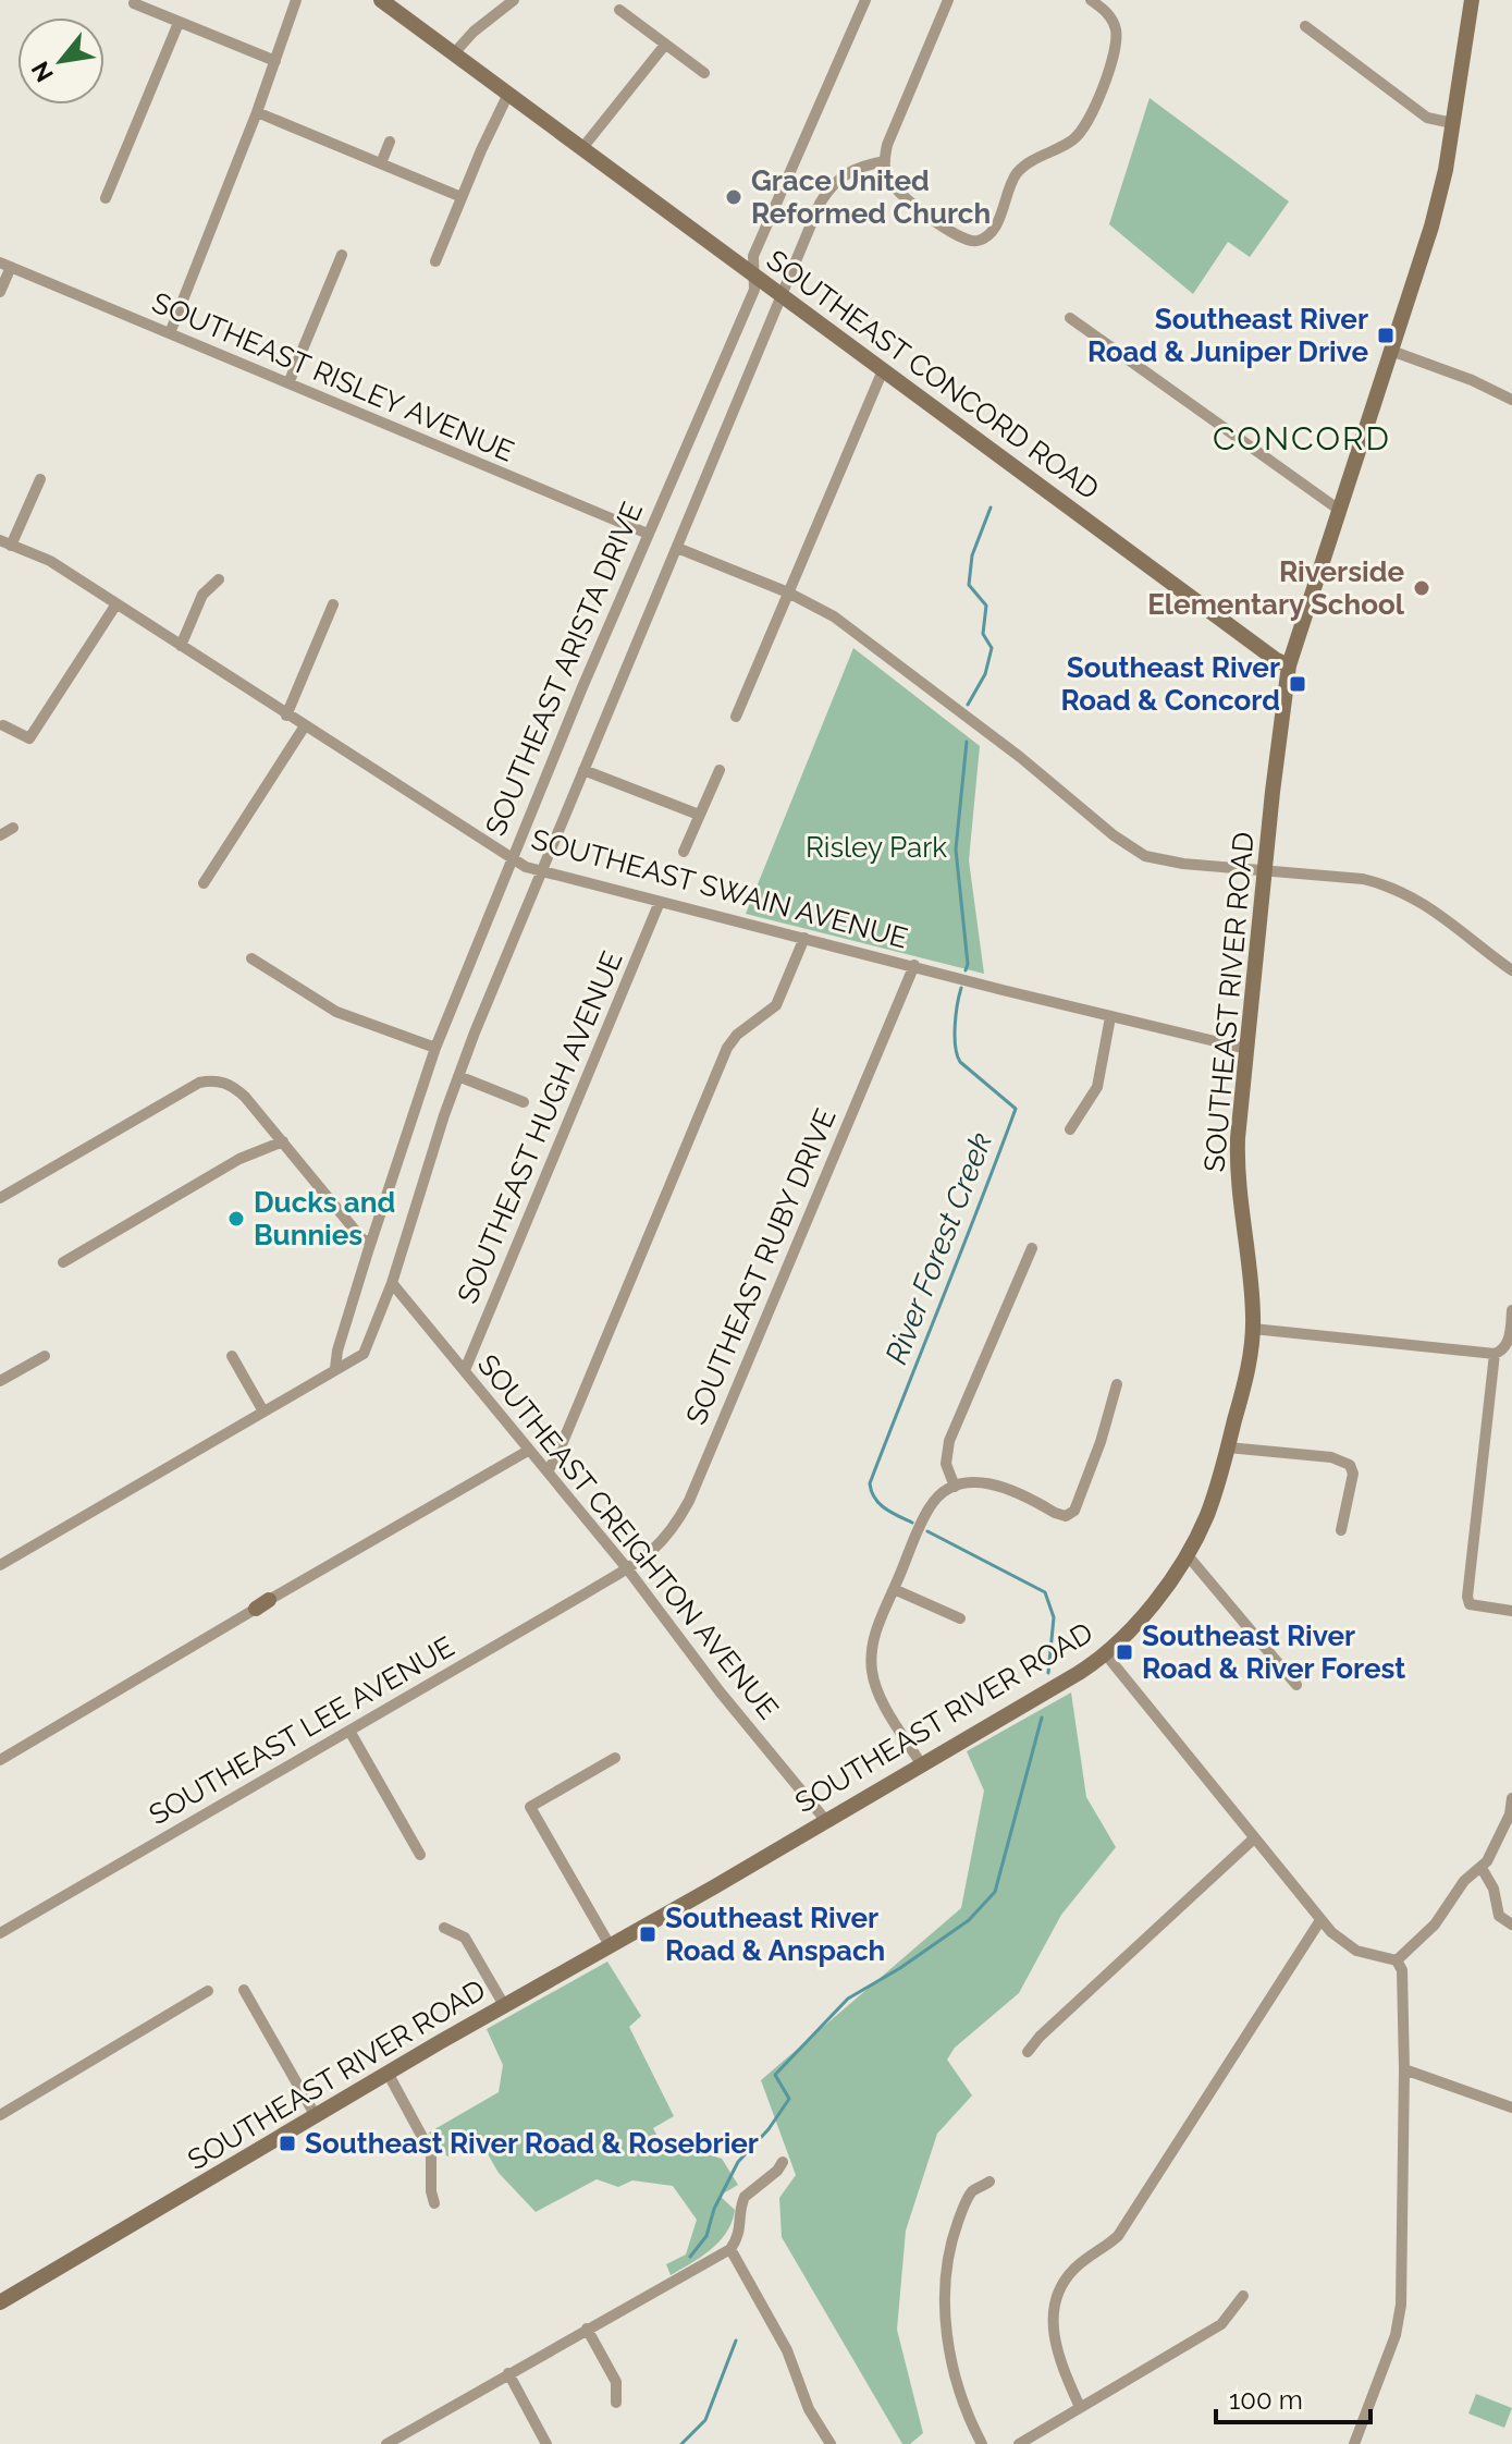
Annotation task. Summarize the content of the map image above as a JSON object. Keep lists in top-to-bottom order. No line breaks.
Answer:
{"streets":{"street":["SOUTHEAST CONCORD ROAD","SOUTHEAST RISLEY AVENUE","SOUTHEAST ARISTA DRIVE","SOUTHEAST SWAIN AVENUE","SOUTHEAST RIVER ROAD","SOUTHEAST HUGH AVENUE","SOUTHEAST RUBY DRIVE","SOUTHEAST CREIGHTON AVENUE","SOUTHEAST LEE AVENUE"]},"crossings":[["SOUTHEAST CONCORD ROAD","SOUTHEAST ARISTA DRIVE"],["SOUTHEAST CONCORD ROAD","SOUTHEAST RIVER ROAD"],["SOUTHEAST RISLEY AVENUE","SOUTHEAST ARISTA DRIVE"],["SOUTHEAST ARISTA DRIVE","SOUTHEAST SWAIN AVENUE"],["SOUTHEAST ARISTA DRIVE","SOUTHEAST CREIGHTON AVENUE"],["SOUTHEAST SWAIN AVENUE","SOUTHEAST RIVER ROAD"],["SOUTHEAST SWAIN AVENUE","SOUTHEAST HUGH AVENUE"],["SOUTHEAST SWAIN AVENUE","SOUTHEAST RUBY DRIVE"],["SOUTHEAST RIVER ROAD","SOUTHEAST CREIGHTON AVENUE"],["SOUTHEAST HUGH AVENUE","SOUTHEAST CREIGHTON AVENUE"],["SOUTHEAST RUBY DRIVE","SOUTHEAST CREIGHTON AVENUE"],["SOUTHEAST RUBY DRIVE","SOUTHEAST LEE AVENUE"],["SOUTHEAST CREIGHTON AVENUE","SOUTHEAST LEE AVENUE"]],"districts":["CONCORD"],"water":["River Forest Creek"],"parks":["Risley Park"],"places":{"other":["Grace United Reformed Church","Riverside Elementary School","Ducks and Bunnies"],"transit":["Southeast River Road & Juniper Drive","Southeast River Road & Concord","Southeast River Road & River Forest","Southeast River Road & Anspach","Southeast River Road & Rosebrier"]},"scale_bar":"100 m","north":"bottom left"}
